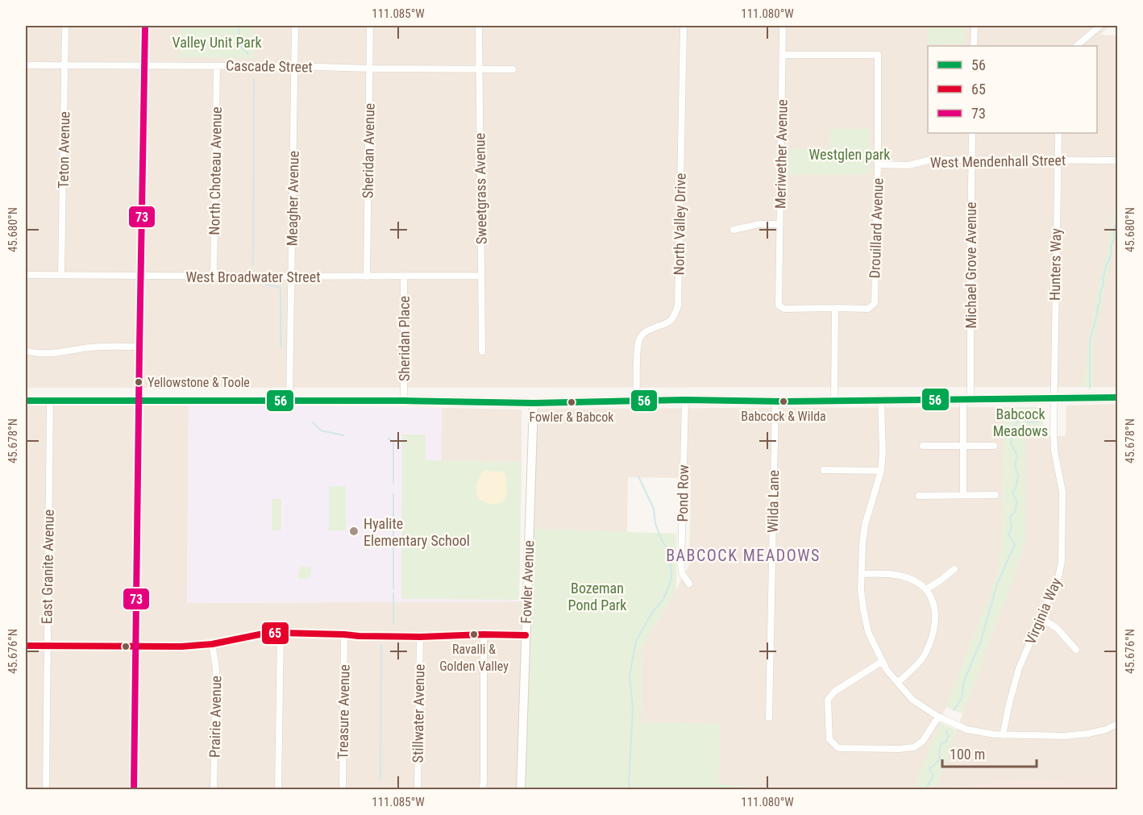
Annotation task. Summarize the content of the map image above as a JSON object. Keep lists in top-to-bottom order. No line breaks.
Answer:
{"streets":{"street":["Cascade Street","Teton Avenue","Sheridan Avenue","Meriwether Avenue","West Mendenhall Street","North Choteau Avenue","Sweetgrass Avenue","Meagher Avenue","North Valley Drive","Drouillard Avenue","Hunters Way","Michael Grove Avenue","West Broadwater Street","Sheridan Place","Pond Row","Wilda Lane","East Granite Avenue","Fowler Avenue","Virginia Way","Treasure Avenue","Stillwater Avenue","Prairie Avenue"]},"crossings":[["Cascade Street","Teton Avenue"],["Cascade Street","Sheridan Avenue"],["Cascade Street","North Choteau Avenue"],["Cascade Street","Sweetgrass Avenue"],["Cascade Street","Meagher Avenue"],["Teton Avenue","West Broadwater Street"],["Sheridan Avenue","West Broadwater Street"],["Meriwether Avenue","Drouillard Avenue"],["West Mendenhall Street","Drouillard Avenue"],["West Mendenhall Street","Hunters Way"],["West Mendenhall Street","Michael Grove Avenue"],["North Choteau Avenue","West Broadwater Street"],["Sweetgrass Avenue","West Broadwater Street"],["Meagher Avenue","West Broadwater Street"],["Hunters Way","Virginia Way"],["West Broadwater Street","Sheridan Place"]],"districts":["BABCOCK MEADOWS"],"parks":["Valley Unit Park","Westglen park","Babcock Meadows","Bozeman Pond Park"],"places":["Yellowstone & Toole","Babcock & Wilda","Fowler & Babcok","Hyalite Elementary School","Ravalli & Golden Valley"],"lines":["transit line 73","transit line 56","transit line 65"],"legend":["56","65","73"],"scale_bar":"100 m","coordinates":["111.085°W","111.080°W","45.680°N","45.678°N","45.676°N"]}
